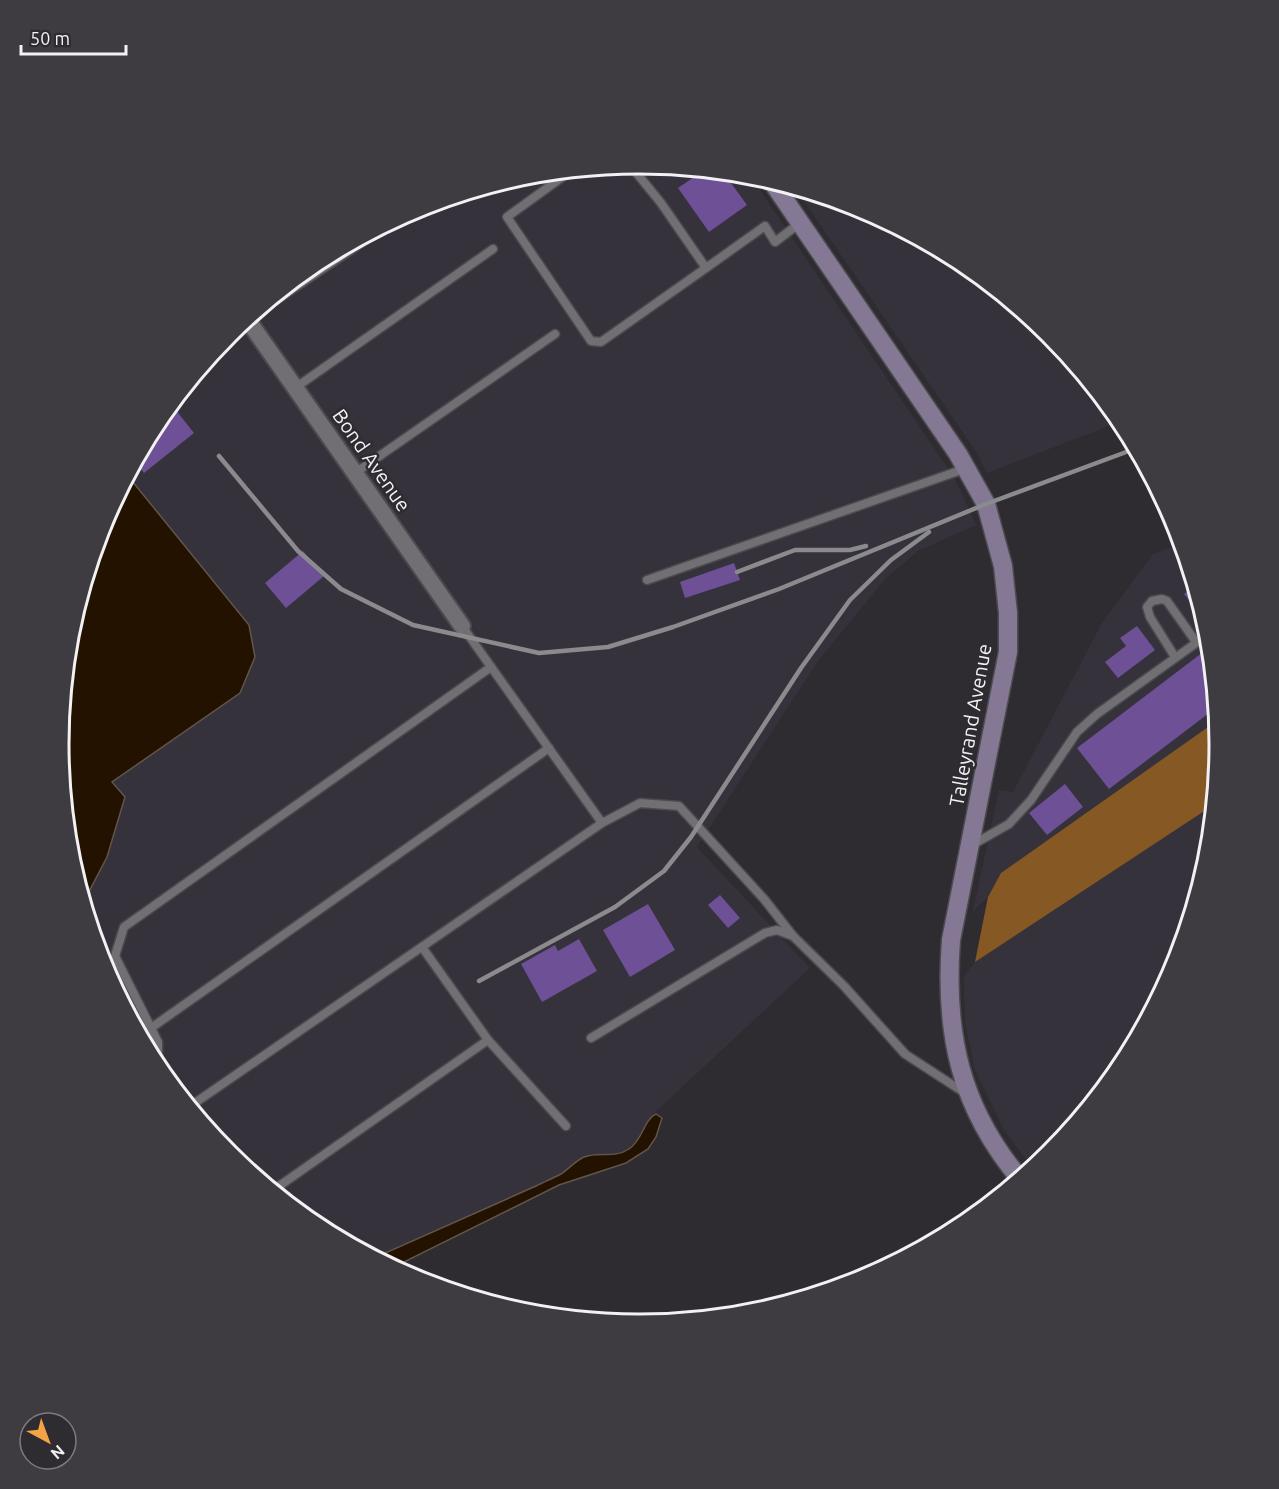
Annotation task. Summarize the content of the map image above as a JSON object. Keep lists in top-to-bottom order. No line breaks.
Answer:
{"streets":{"street":["Bond Avenue","Talleyrand Avenue"]},"scale_bar":"50 m","north":"bottom right"}
